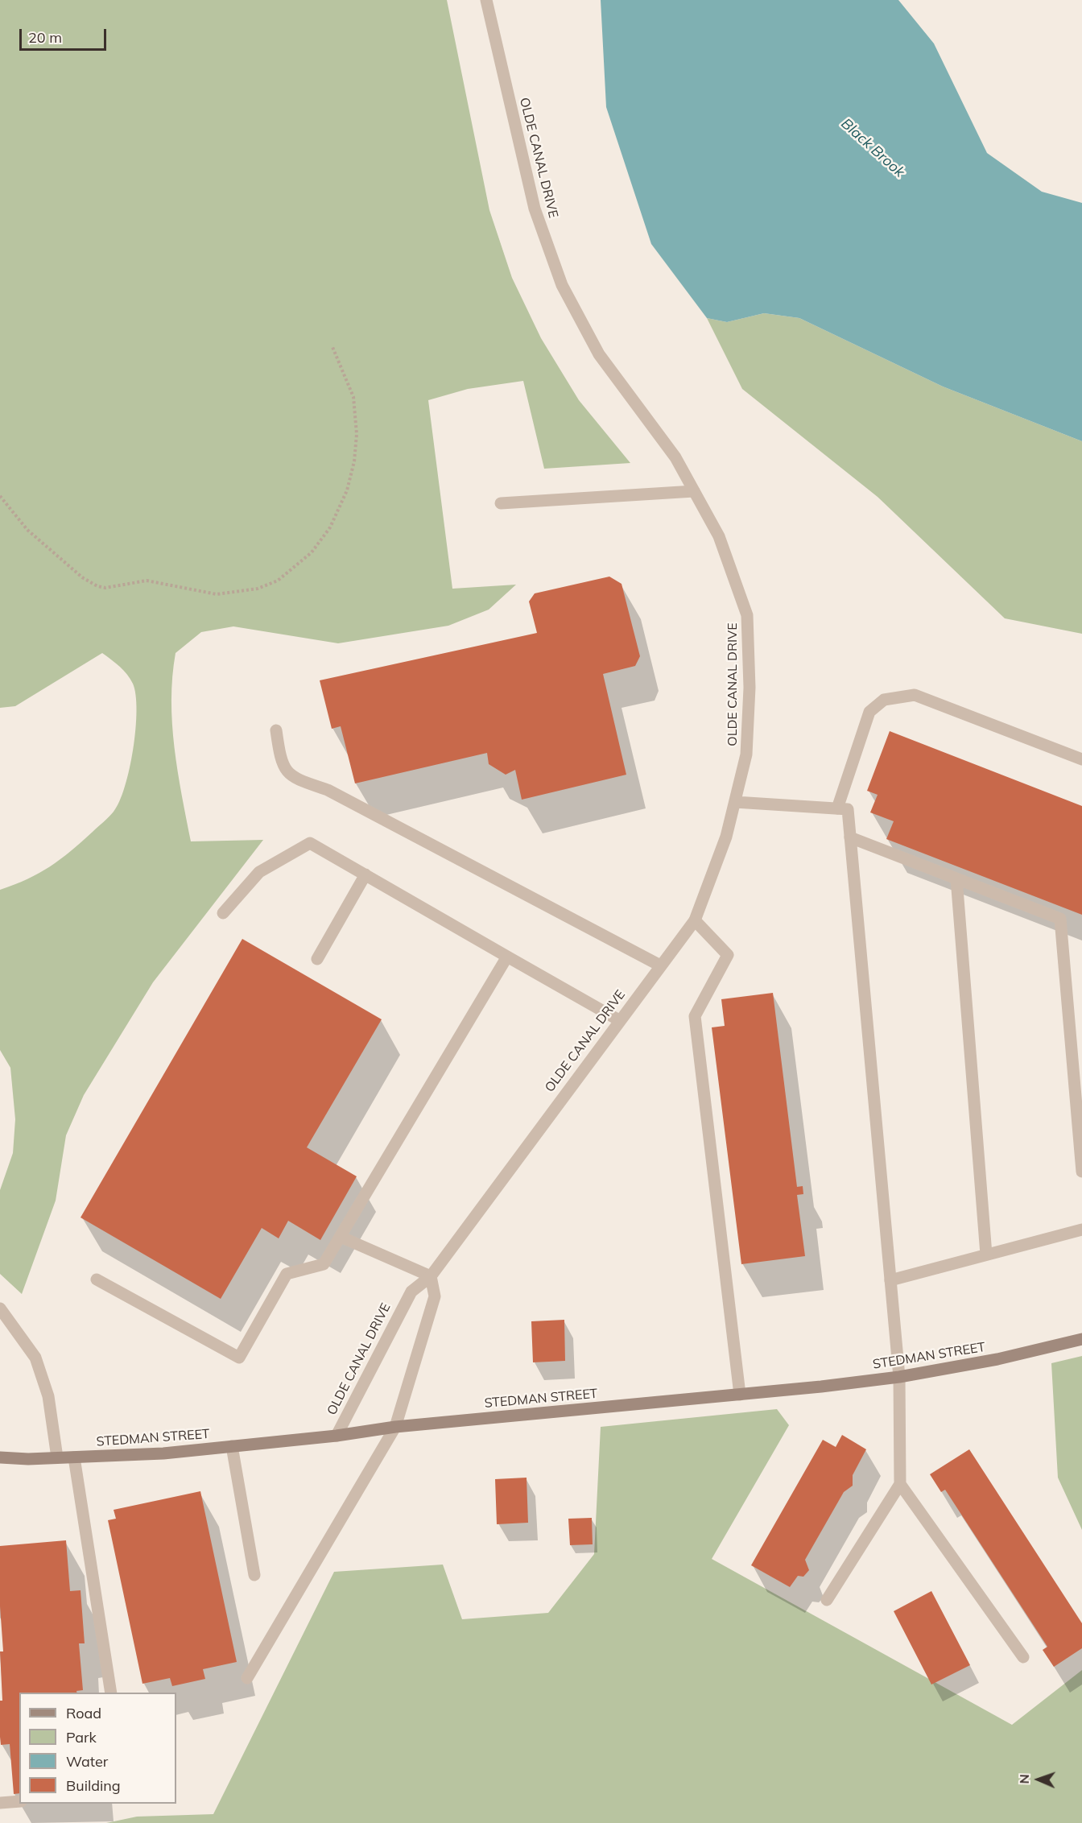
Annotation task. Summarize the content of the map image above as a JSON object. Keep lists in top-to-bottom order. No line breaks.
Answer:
{"streets":{"main road":["STEDMAN STREET"],"street":["OLDE CANAL DRIVE"]},"crossings":[["OLDE CANAL DRIVE","STEDMAN STREET"]],"water":["Black Brook"],"legend":["Road","Park","Water","Building"],"scale_bar":"20 m","north":"left"}
